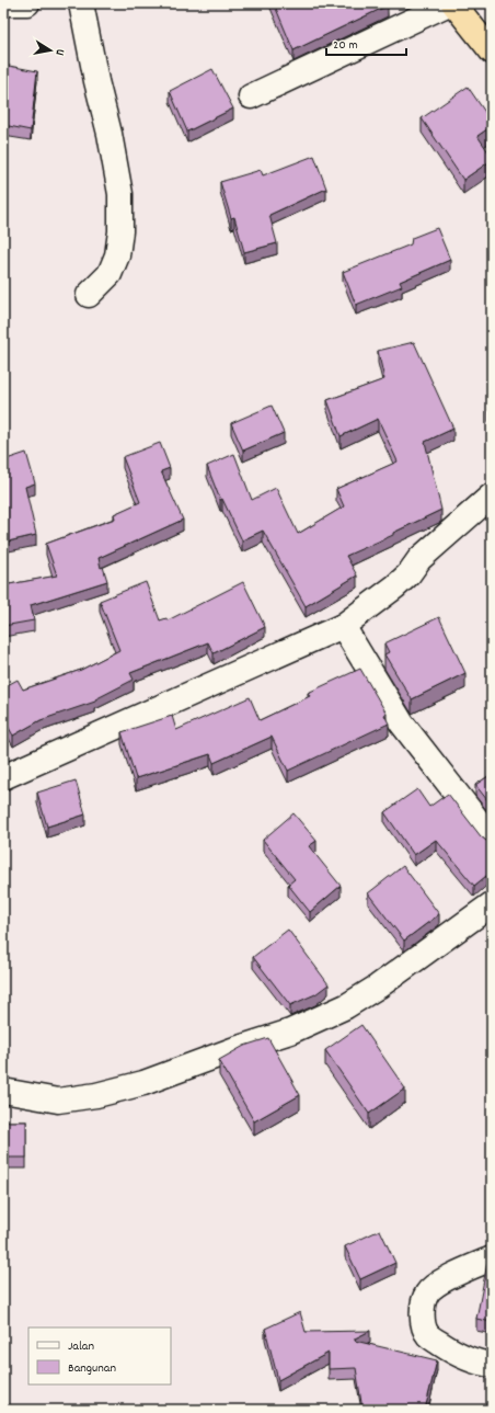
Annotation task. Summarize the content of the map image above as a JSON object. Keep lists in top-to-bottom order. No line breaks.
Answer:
{"legend":["Jalan","Bangunan"],"scale_bar":"20 m","north":"right"}
